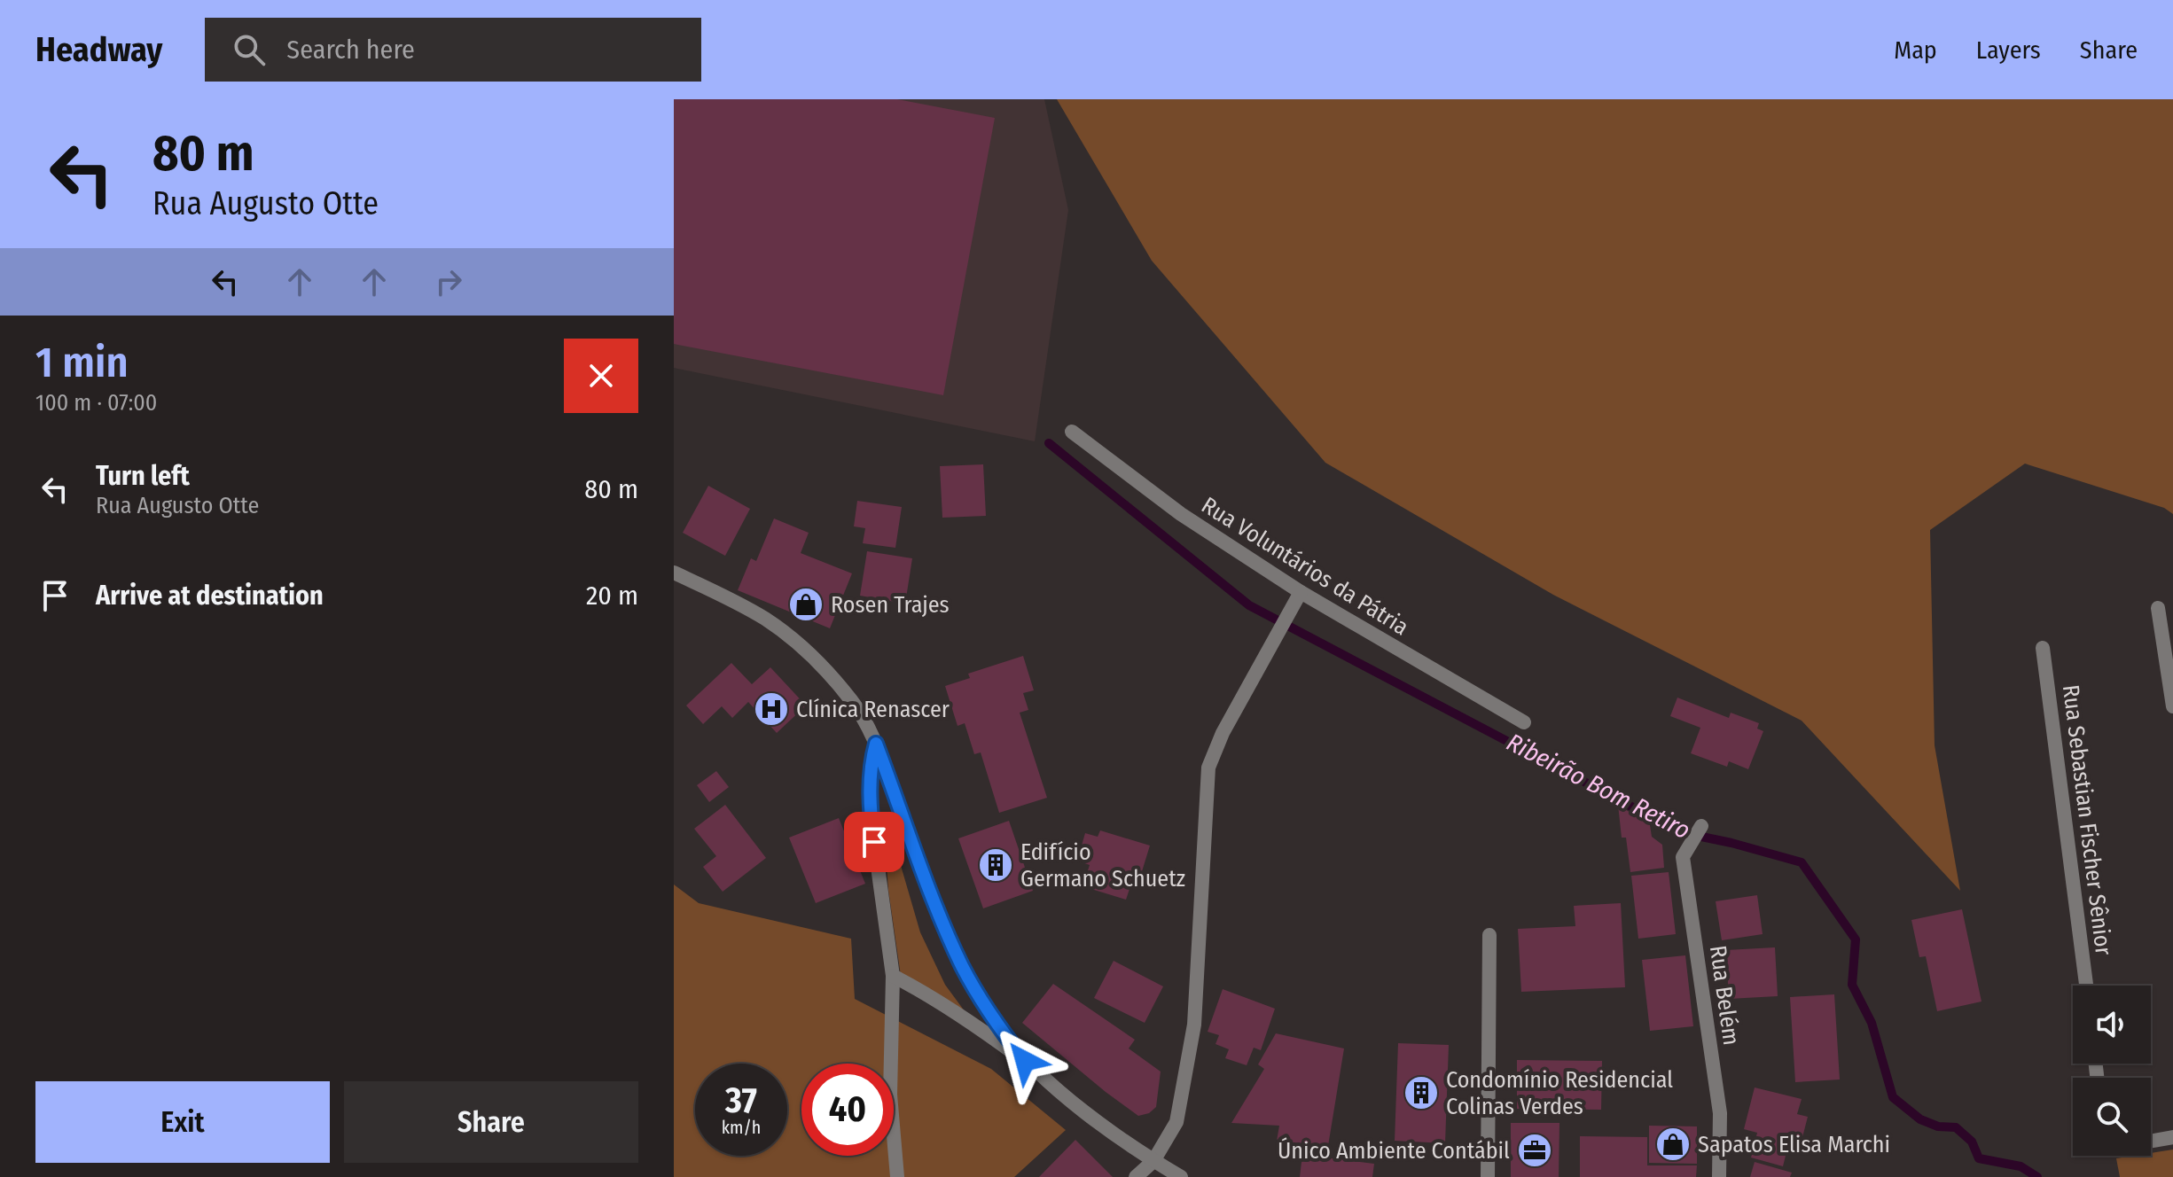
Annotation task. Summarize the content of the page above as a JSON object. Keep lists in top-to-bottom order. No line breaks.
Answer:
{"streets":{"street":["Rua Voluntários da Pátria","Rua Sebastian Fischer Sênior","Rua Belém"]},"water":["Ribeirão Bom Retiro"],"places":{"shop":["Rosen Trajes","Sapatos Elisa Marchi"],"hospital":["Clínica Renascer"],"building":["Edifício Germano Schuetz","Condomínio Residencial Colinas Verdes"],"office":["Único Ambiente Contábil"]},"page":{"header":"Headway","search":"Search here","nav":["Map","Layers","Share"],"turn":["80 m","Rua Augusto Otte"],"heading":["1 min","100 m · 07:00"],"list":[{"name":"Turn left","note":"Rua Augusto Otte","value":"80 m"},{"name":"Arrive at destination","value":"20 m"}],"speed":"37 km/h","limit":"40","buttons":["Exit","Share"]}}
